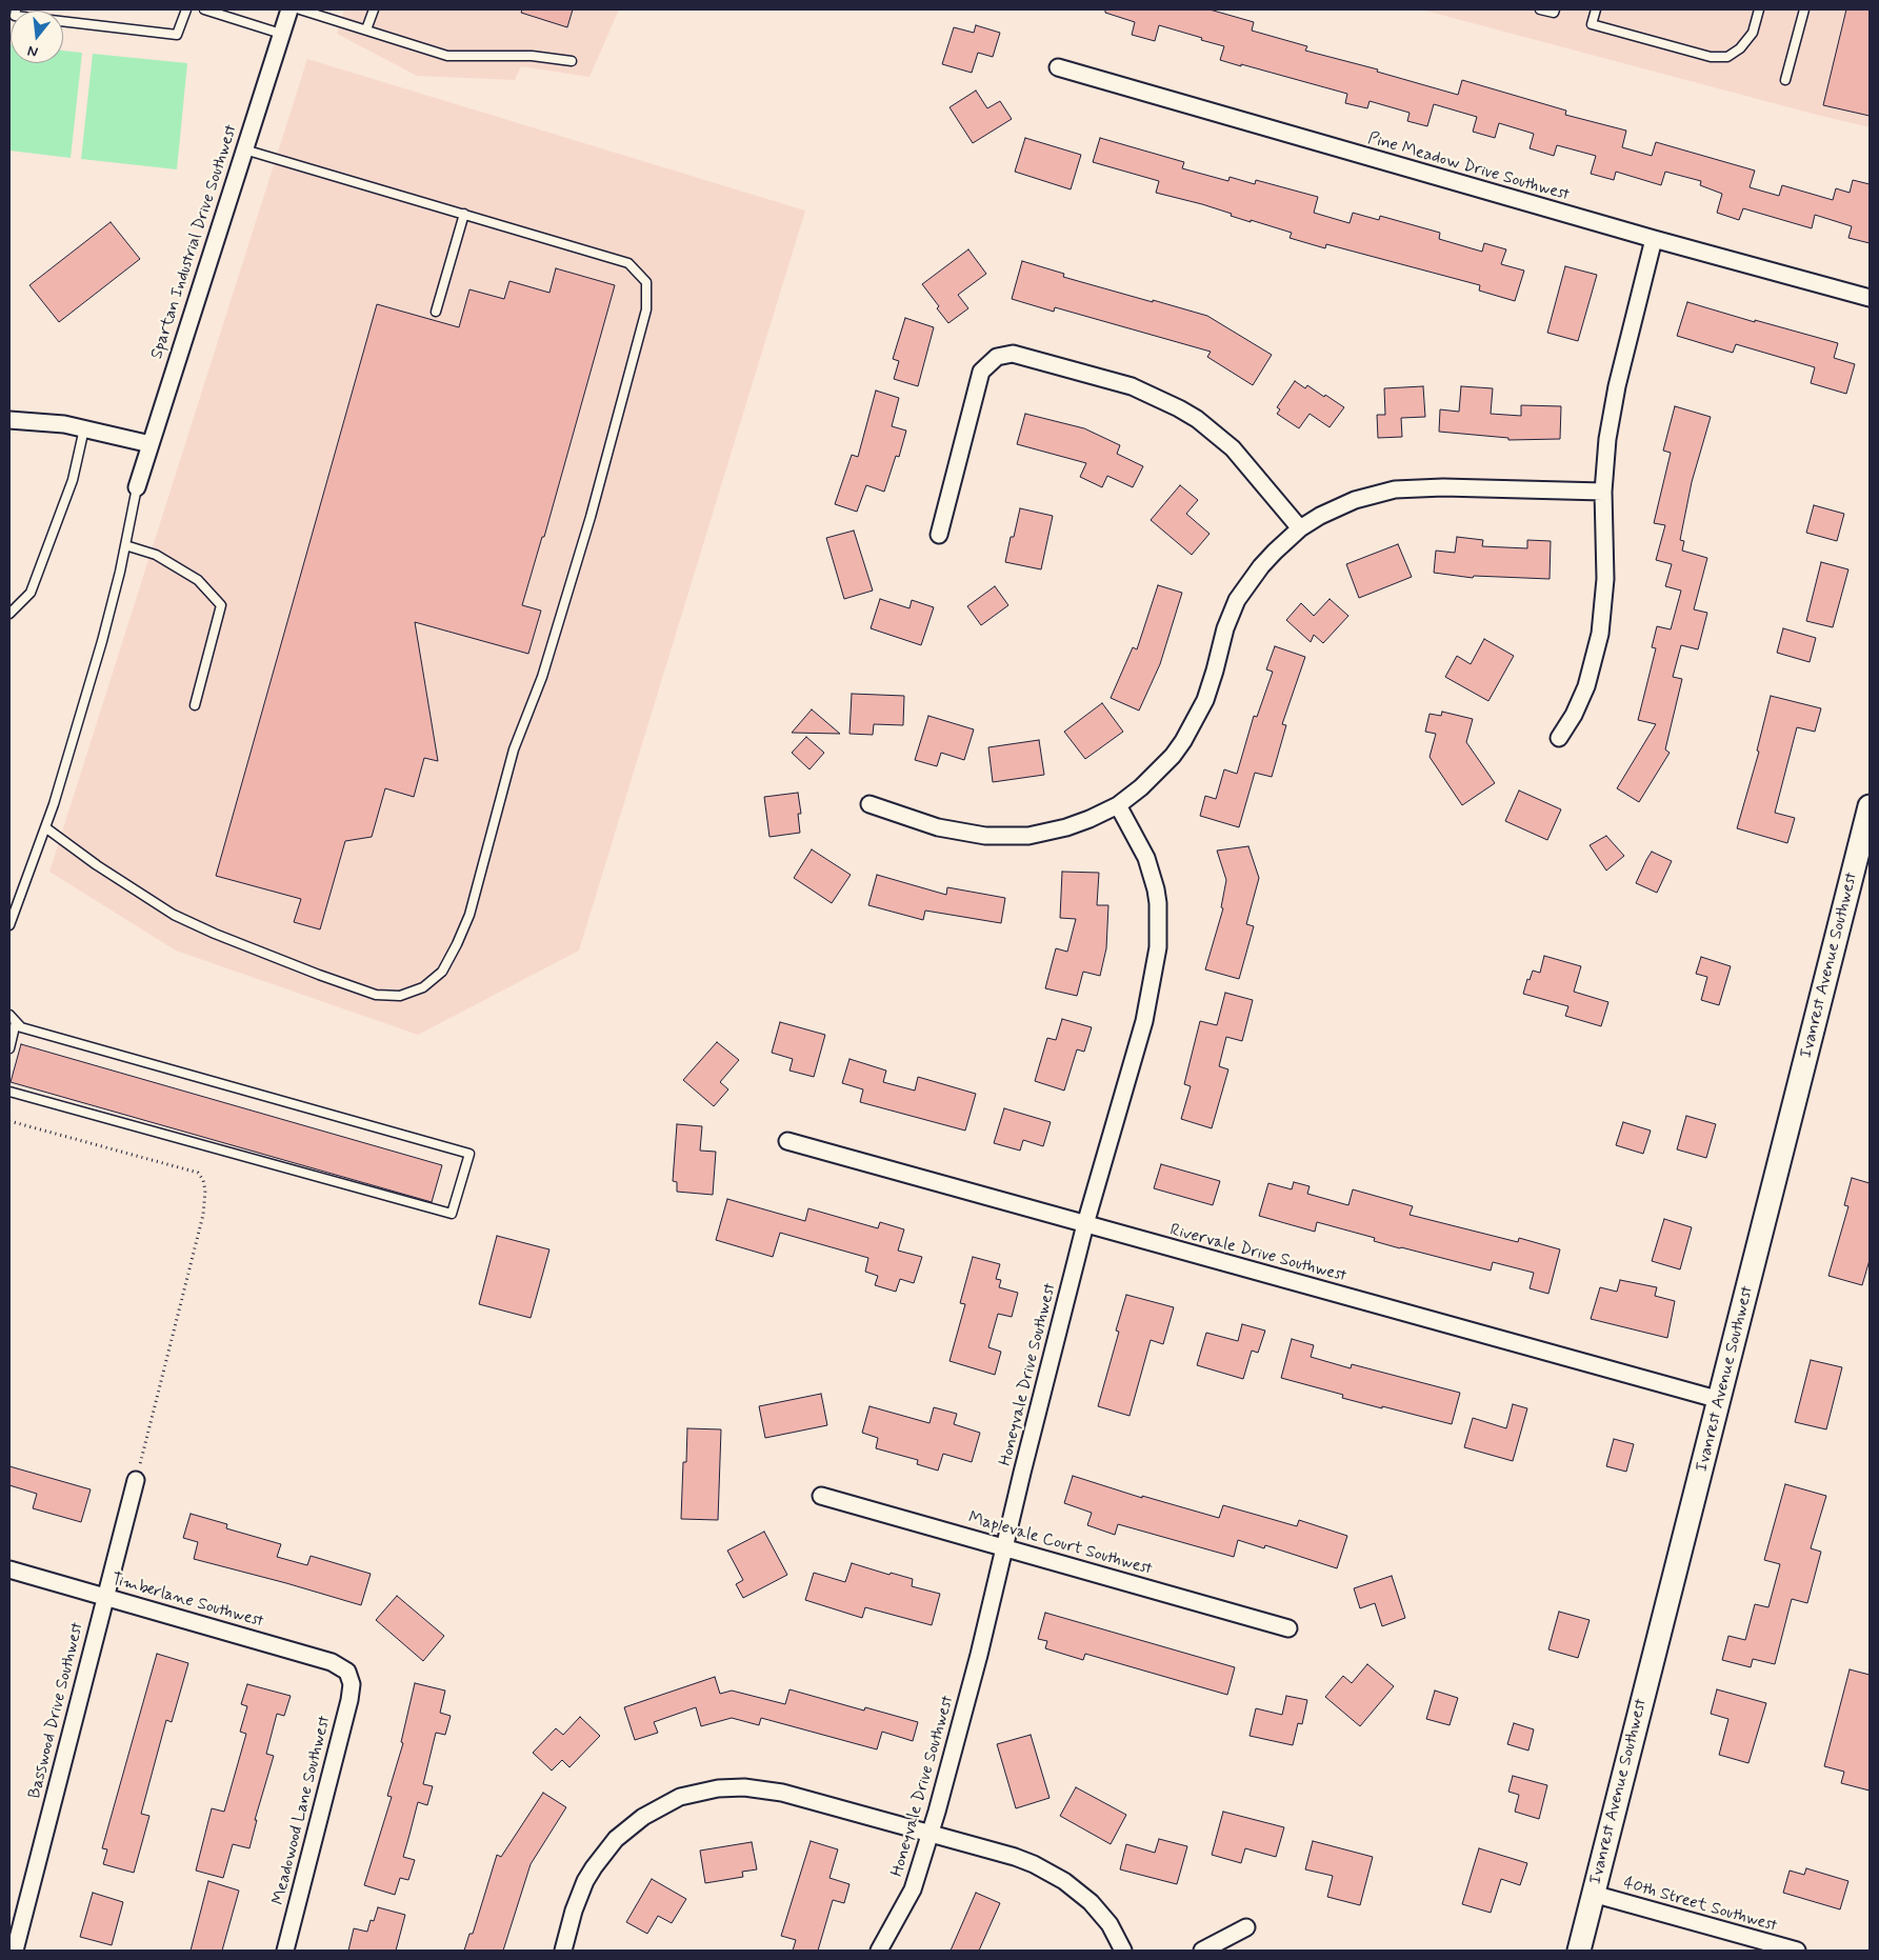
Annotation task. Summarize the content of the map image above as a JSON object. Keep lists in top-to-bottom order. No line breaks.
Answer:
{"streets":{"street":["Pine Meadow Drive Southwest","Spartan Industrial Drive Southwest","Ivanrest Avenue Southwest","Rivervale Drive Southwest","Honeyvale Drive Southwest","Maplevale Court Southwest","Timberlane Southwest","Basswood Drive Southwest","Meadowood Lane Southwest","40th Street Southwest"]},"crossings":[["Ivanrest Avenue Southwest","Rivervale Drive Southwest"],["Ivanrest Avenue Southwest","40th Street Southwest"],["Rivervale Drive Southwest","Honeyvale Drive Southwest"],["Honeyvale Drive Southwest","Maplevale Court Southwest"],["Timberlane Southwest","Basswood Drive Southwest"],["Timberlane Southwest","Meadowood Lane Southwest"]],"north":"bottom"}
